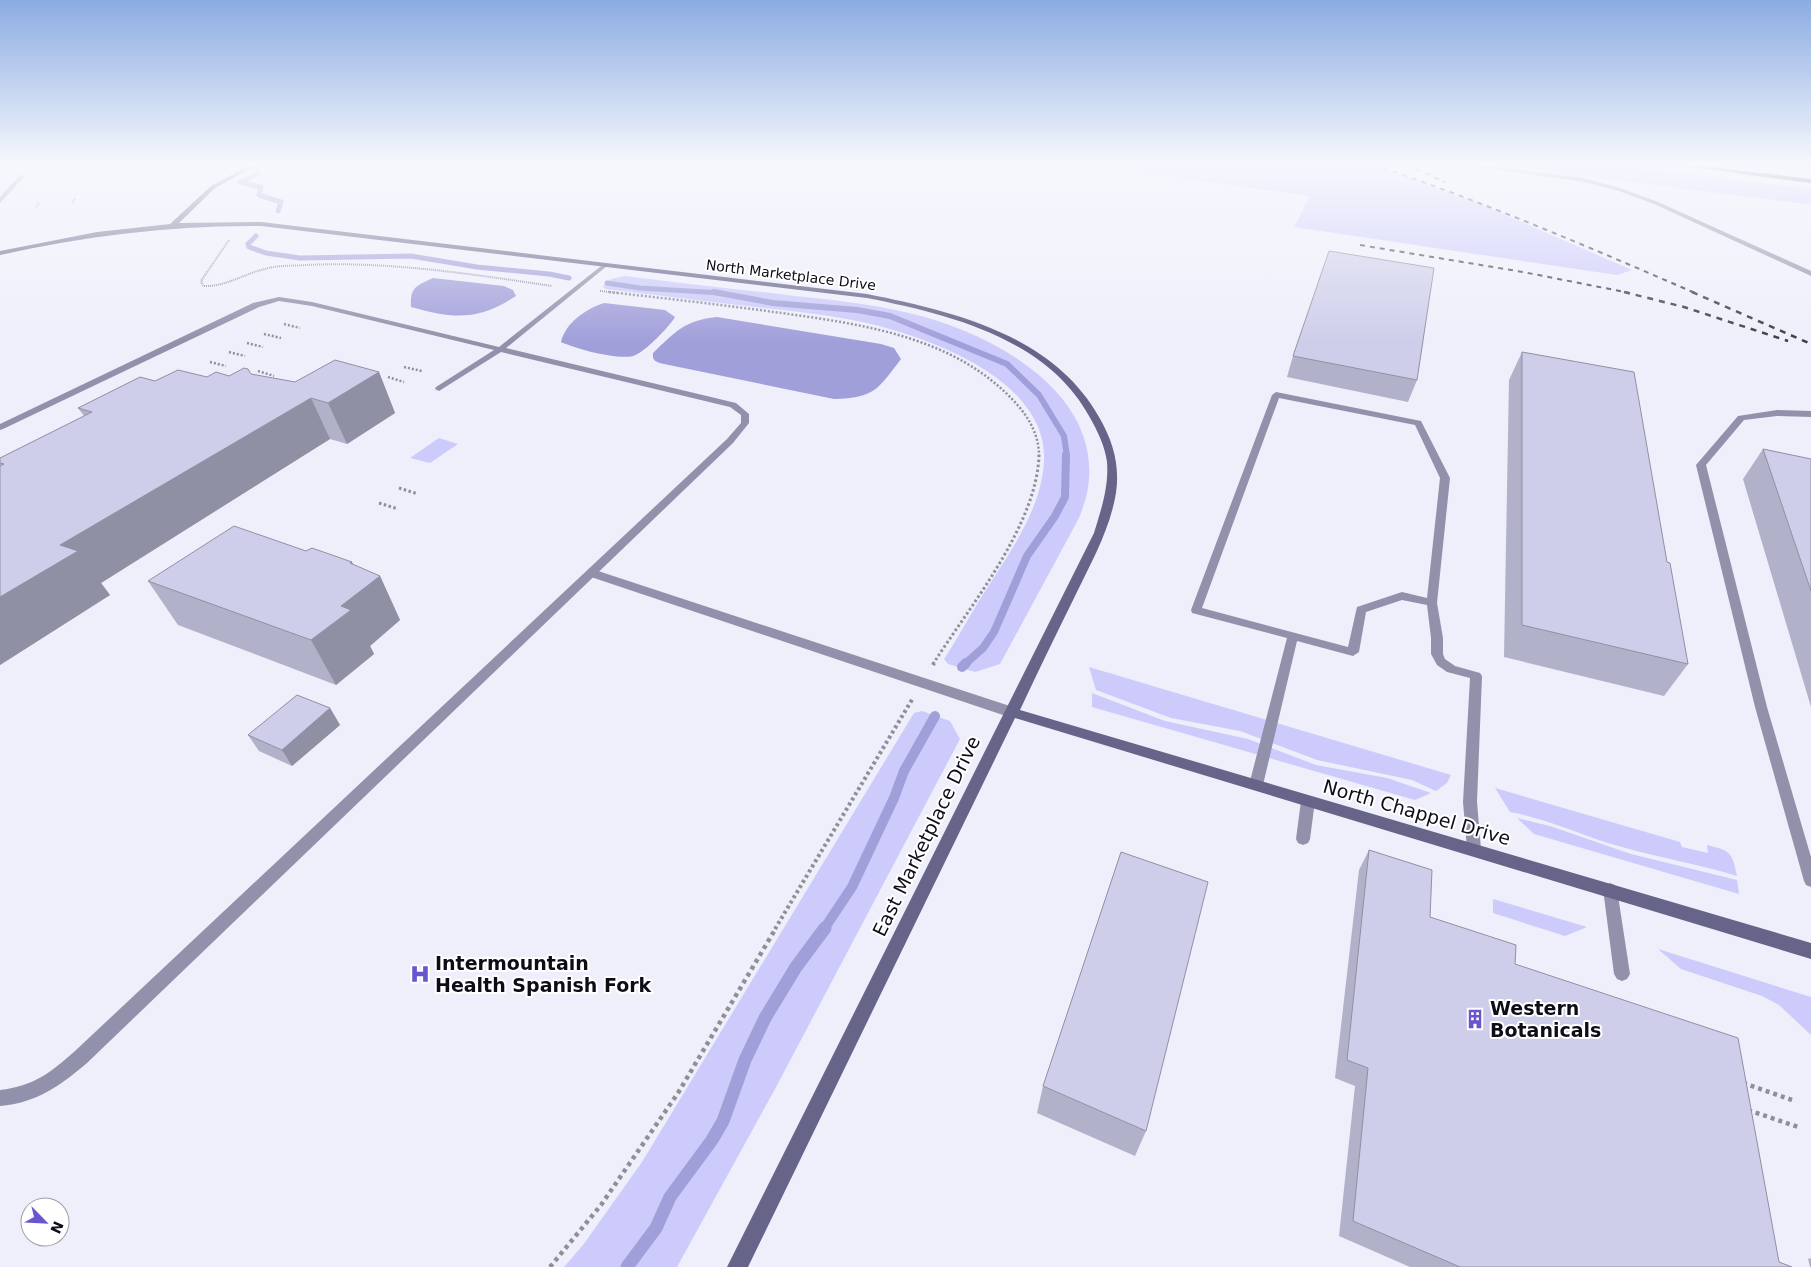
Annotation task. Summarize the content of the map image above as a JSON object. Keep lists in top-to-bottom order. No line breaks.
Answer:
{"streets":{"street":["North Marketplace Drive","North Chappel Drive","East Marketplace Drive"]},"crossings":[["North Marketplace Drive","East Marketplace Drive"],["North Chappel Drive","East Marketplace Drive"]],"places":{"hospital":["Intermountain Health Spanish Fork"],"building":["Western Botanicals"]},"north":"bottom right"}
